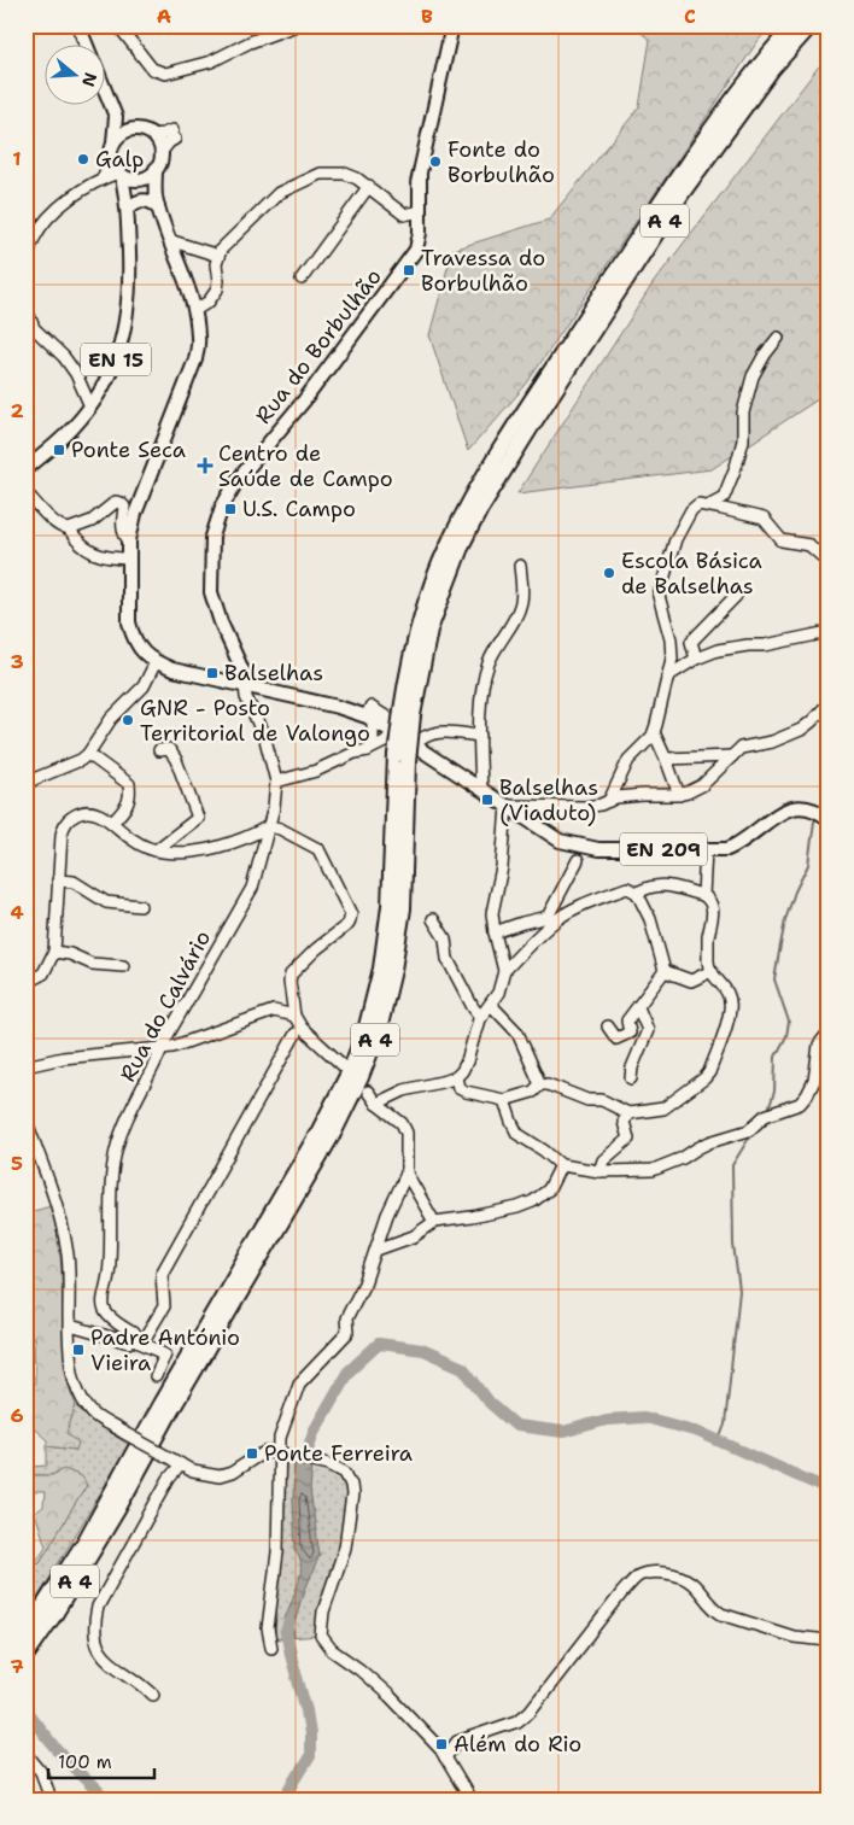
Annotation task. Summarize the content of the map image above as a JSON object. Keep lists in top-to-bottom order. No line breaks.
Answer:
{"streets":{"highway":["A 4"],"main road":["Rua do Borbulhão","EN 15","EN 209"],"street":["Rua do Calvário"]},"crossings":[["Rua do Borbulhão","EN 209"],["Rua do Borbulhão","Rua do Calvário"],["EN 15","EN 209"],["EN 209","Rua do Calvário"]],"places":{"other":["Galp","Fonte do Borbulhão","Escola Básica de Balselhas","GNR - Posto Territorial de Valongo"],"transit":["Travessa do Borbulhão","Ponte Seca","U.S. Campo","Balselhas","Balselhas (Viaduto)","Padre António Vieira","Ponte Ferreira","Além do Rio"],"health":["Centro de Saúde de Campo"]},"scale_bar":"100 m","north":"right","grid":{"columns":["A","B","C"],"rows":["1","2","3","4","5","6","7"]}}
